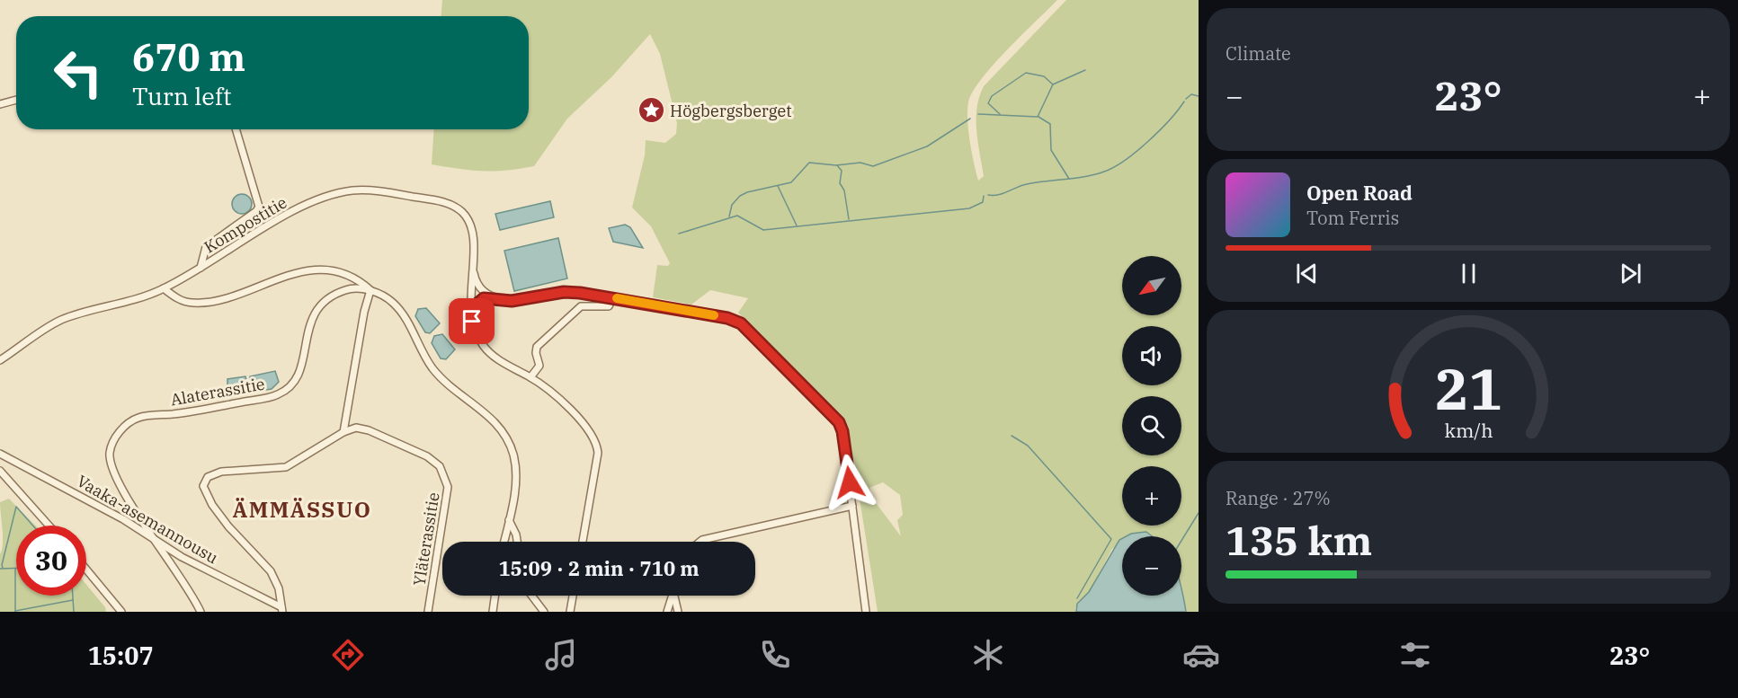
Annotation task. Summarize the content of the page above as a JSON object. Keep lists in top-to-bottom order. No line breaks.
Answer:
{"streets":{"street":["Kompostitie","Alaterassitie","Vaaka-asemannousu","Yläterassitie"]},"crossings":[["Alaterassitie","Vaaka-asemannousu"],["Vaaka-asemannousu","Yläterassitie"]],"districts":["ÄMMÄSSUO"],"places":{"place":["Högbergsberget"]},"north":"bottom left","page":{"tile":["Climate",["Range · 27%","135 km"]],"turn":["670 m","Turn left"],"heat":["−","23°","+"],"song":["Open Road","Tom Ferris"],"map_buttons":["+","−"],"limit":"30","trip":"15:09 · 2 min · 710 m","tabs":["15:07","23°"],"gauge":["21","km/h"]}}
